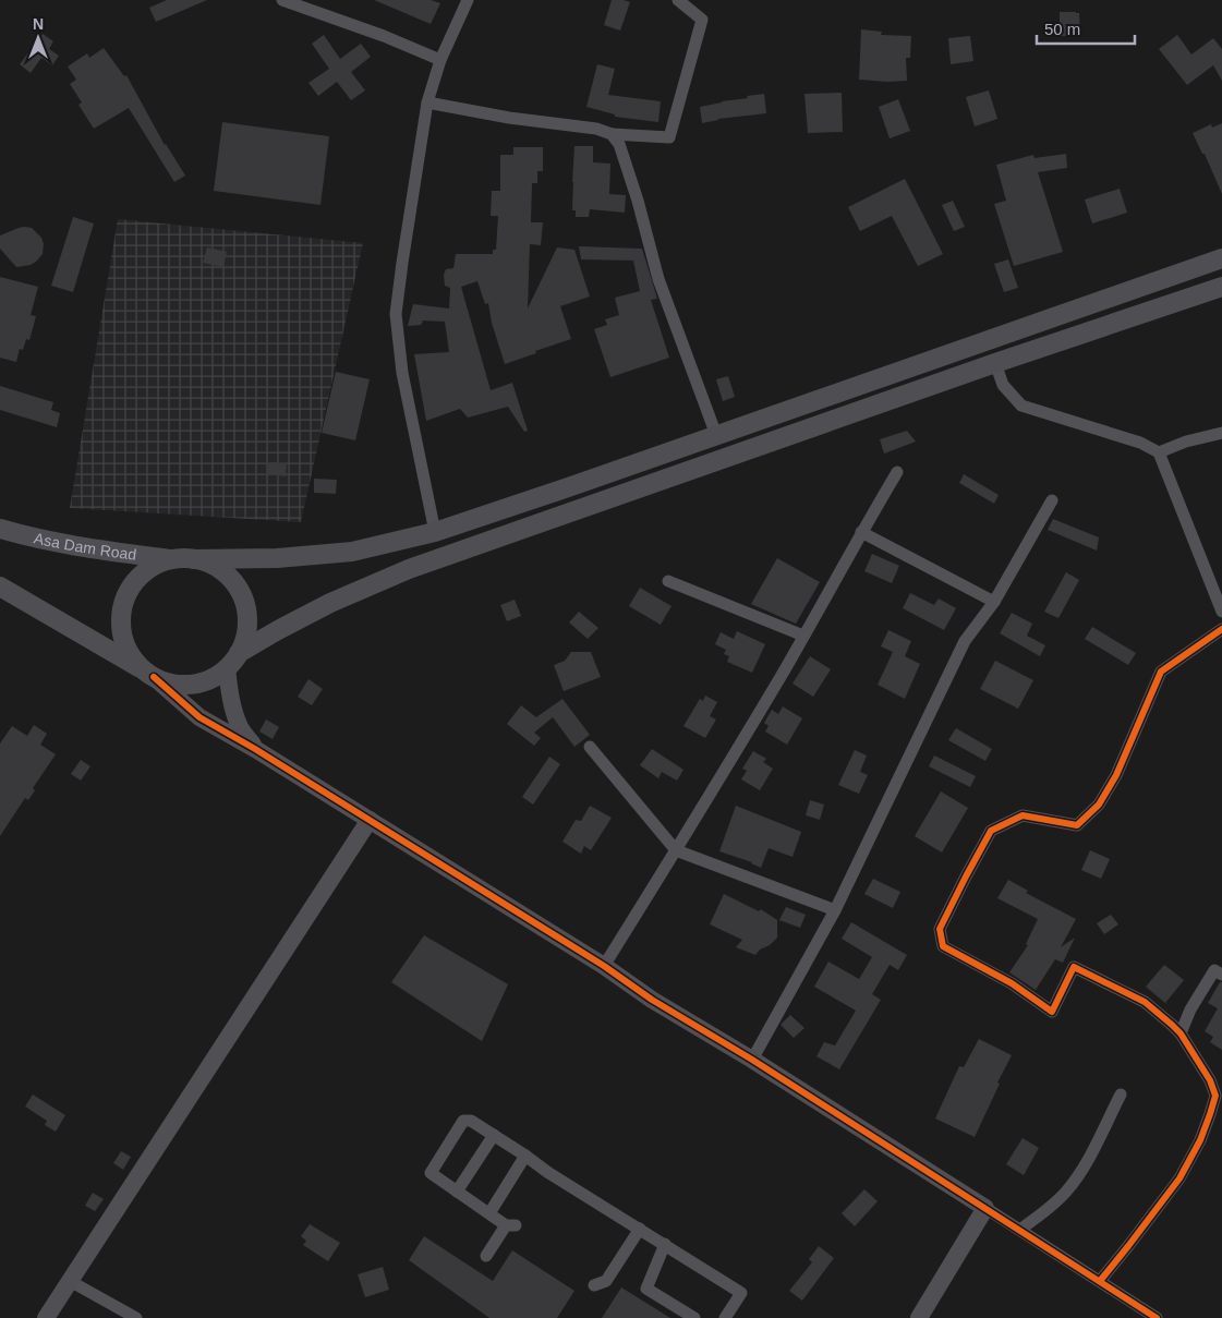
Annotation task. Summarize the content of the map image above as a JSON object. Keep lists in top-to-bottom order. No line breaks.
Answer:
{"streets":{"main road":["Asa Dam Road"]},"scale_bar":"50 m","north":"top"}
